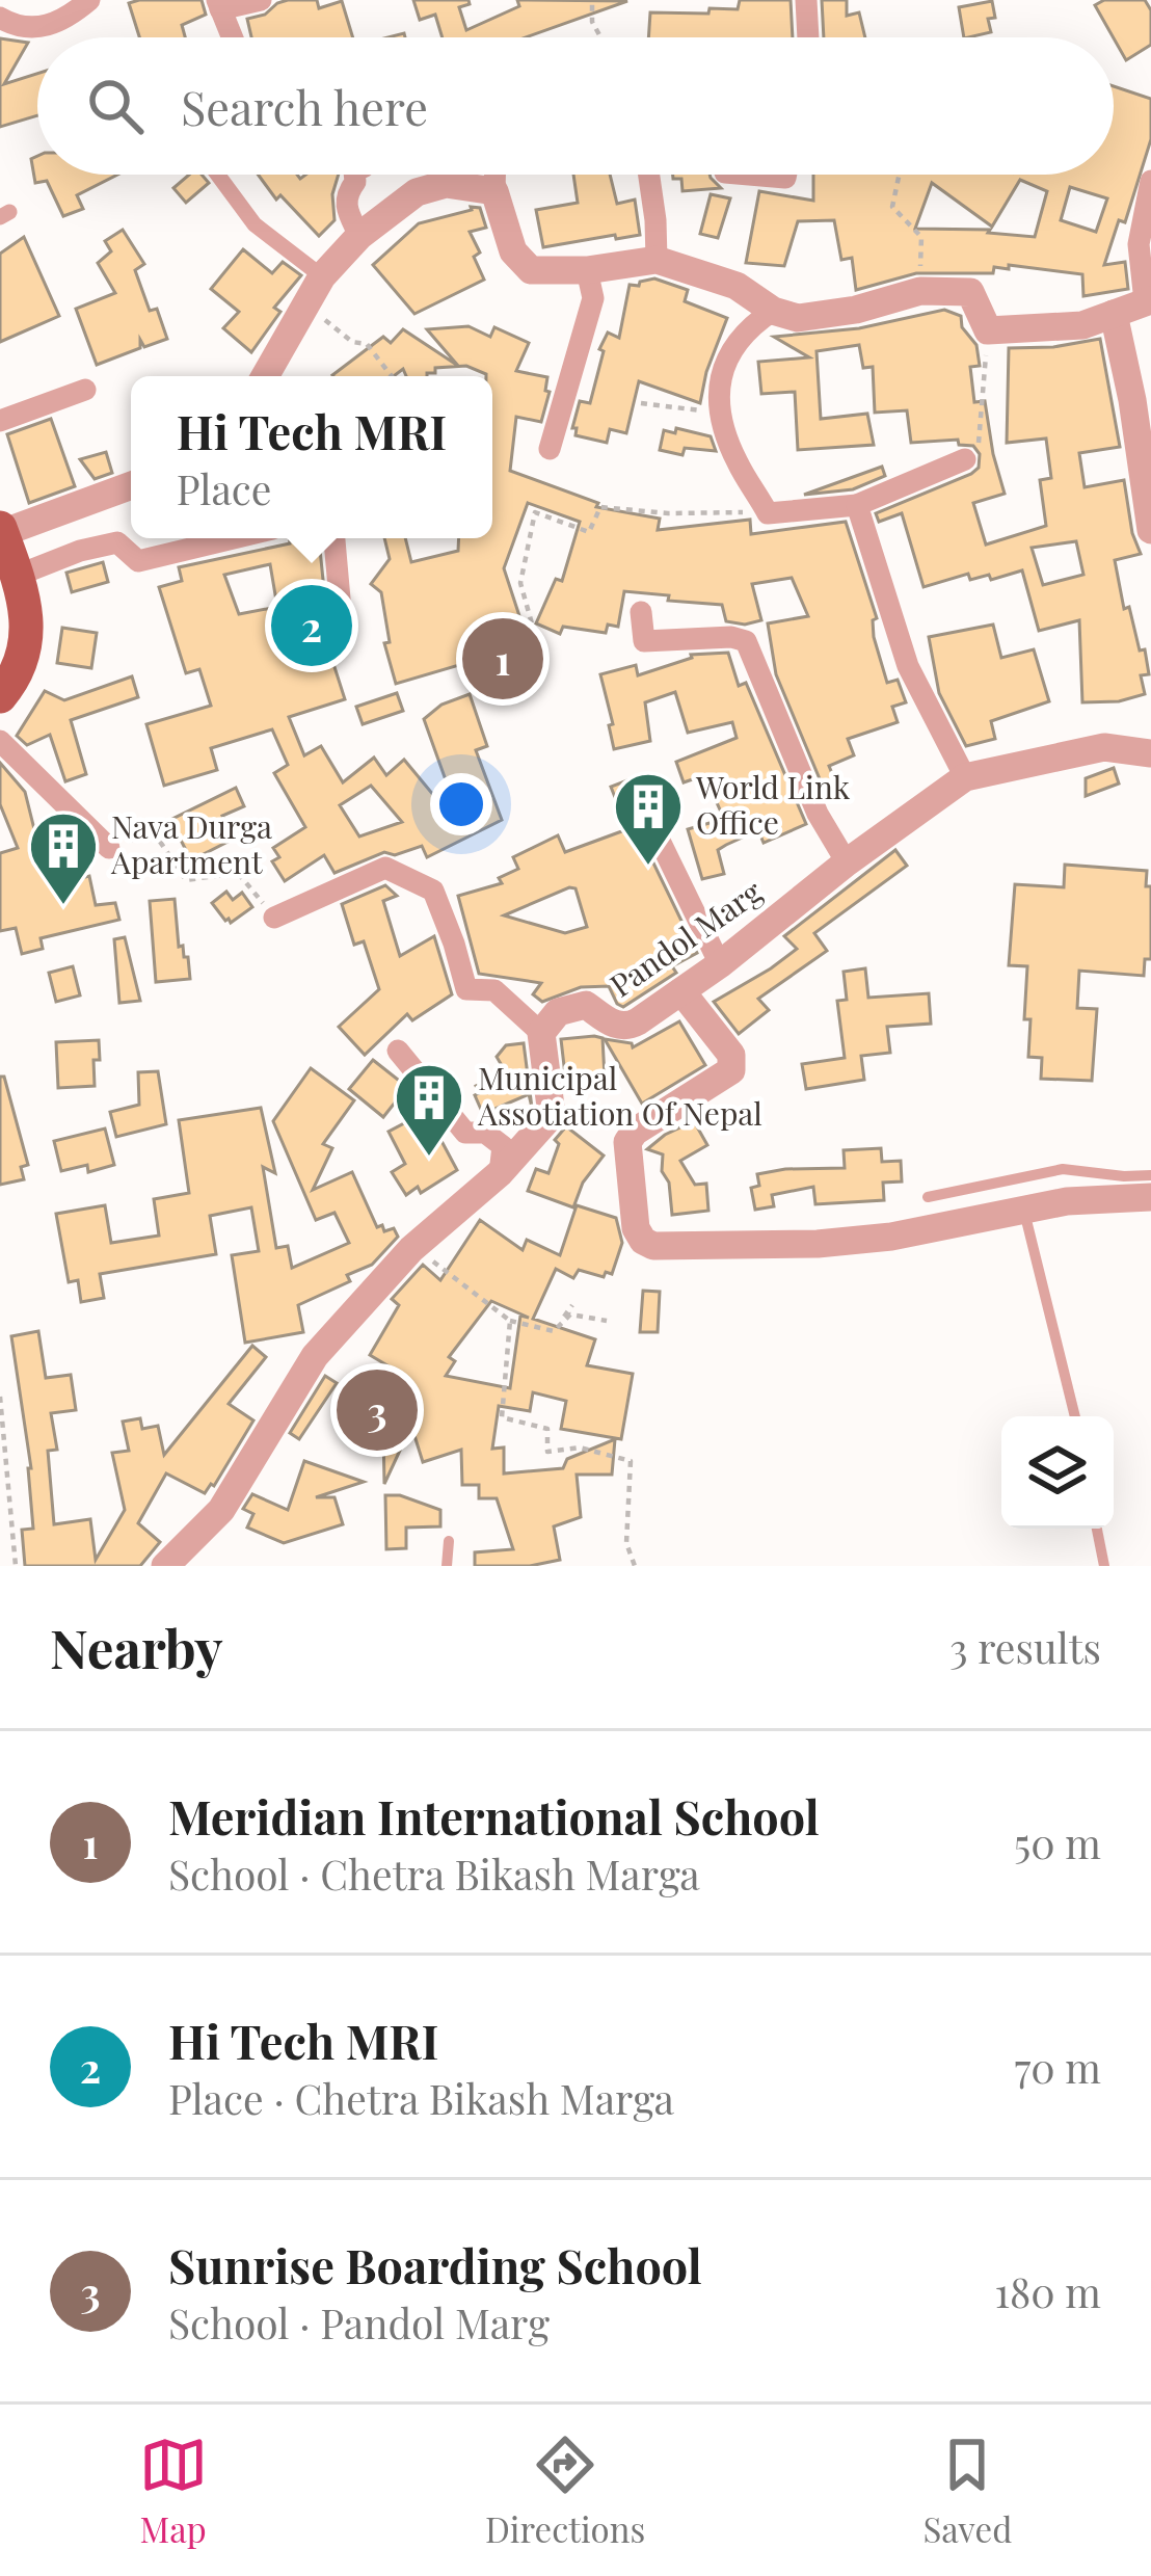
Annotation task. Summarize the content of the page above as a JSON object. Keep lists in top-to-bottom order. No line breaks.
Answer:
{"streets":{"street":["Pandol Marg"]},"places":{"building":["World Link Office","Nava Durga Apartment","Municipal Assotiation Of Nepal"]},"page":{"search":"Search here","popup":["Hi Tech MRI","Place"],"pins":["2","1","3"],"heading":["Nearby","3 results"],"list":[{"mark":"1","name":"Meridian International School","note":"School · Chetra Bikash Marga","value":"50 m"},{"mark":"2","name":"Hi Tech MRI","note":"Place · Chetra Bikash Marga","value":"70 m"},{"mark":"3","name":"Sunrise Boarding School","note":"School · Pandol Marg","value":"180 m"}],"nav":["Map","Directions","Saved"]}}
